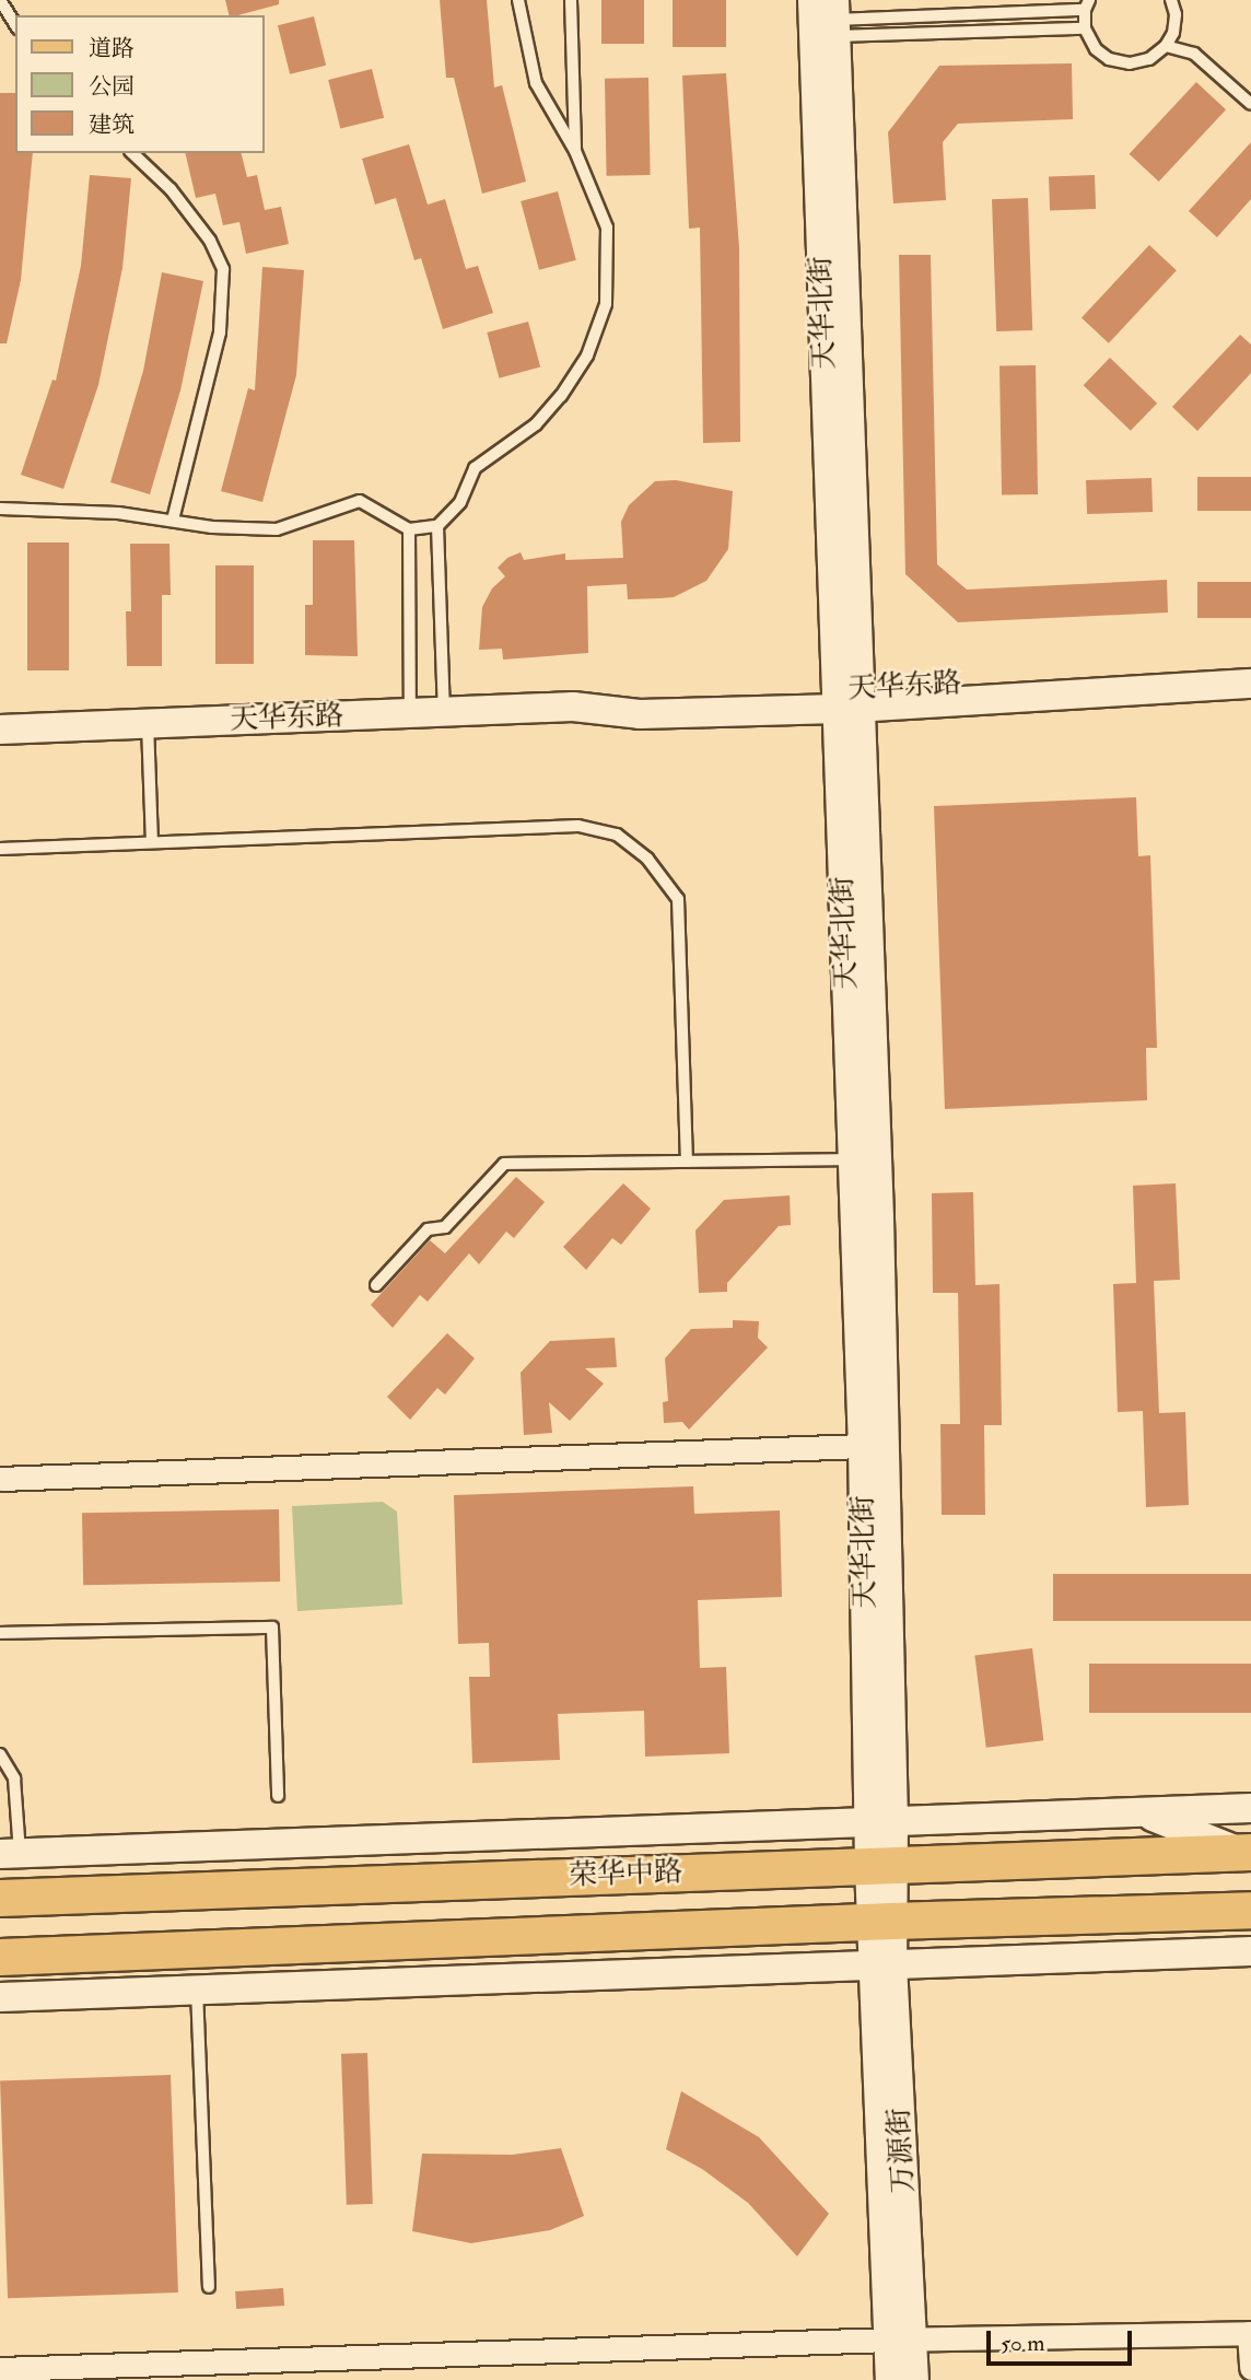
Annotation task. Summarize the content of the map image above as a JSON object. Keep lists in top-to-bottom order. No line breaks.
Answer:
{"streets":{"main road":["荣华中路"],"street":["天华北街","天华东路","万源街"]},"crossings":[["天华北街","天华东路"],["天华北街","荣华中路"],["天华北街","万源街"],["荣华中路","万源街"]],"legend":["道路","公园","建筑"],"scale_bar":"50 m"}
